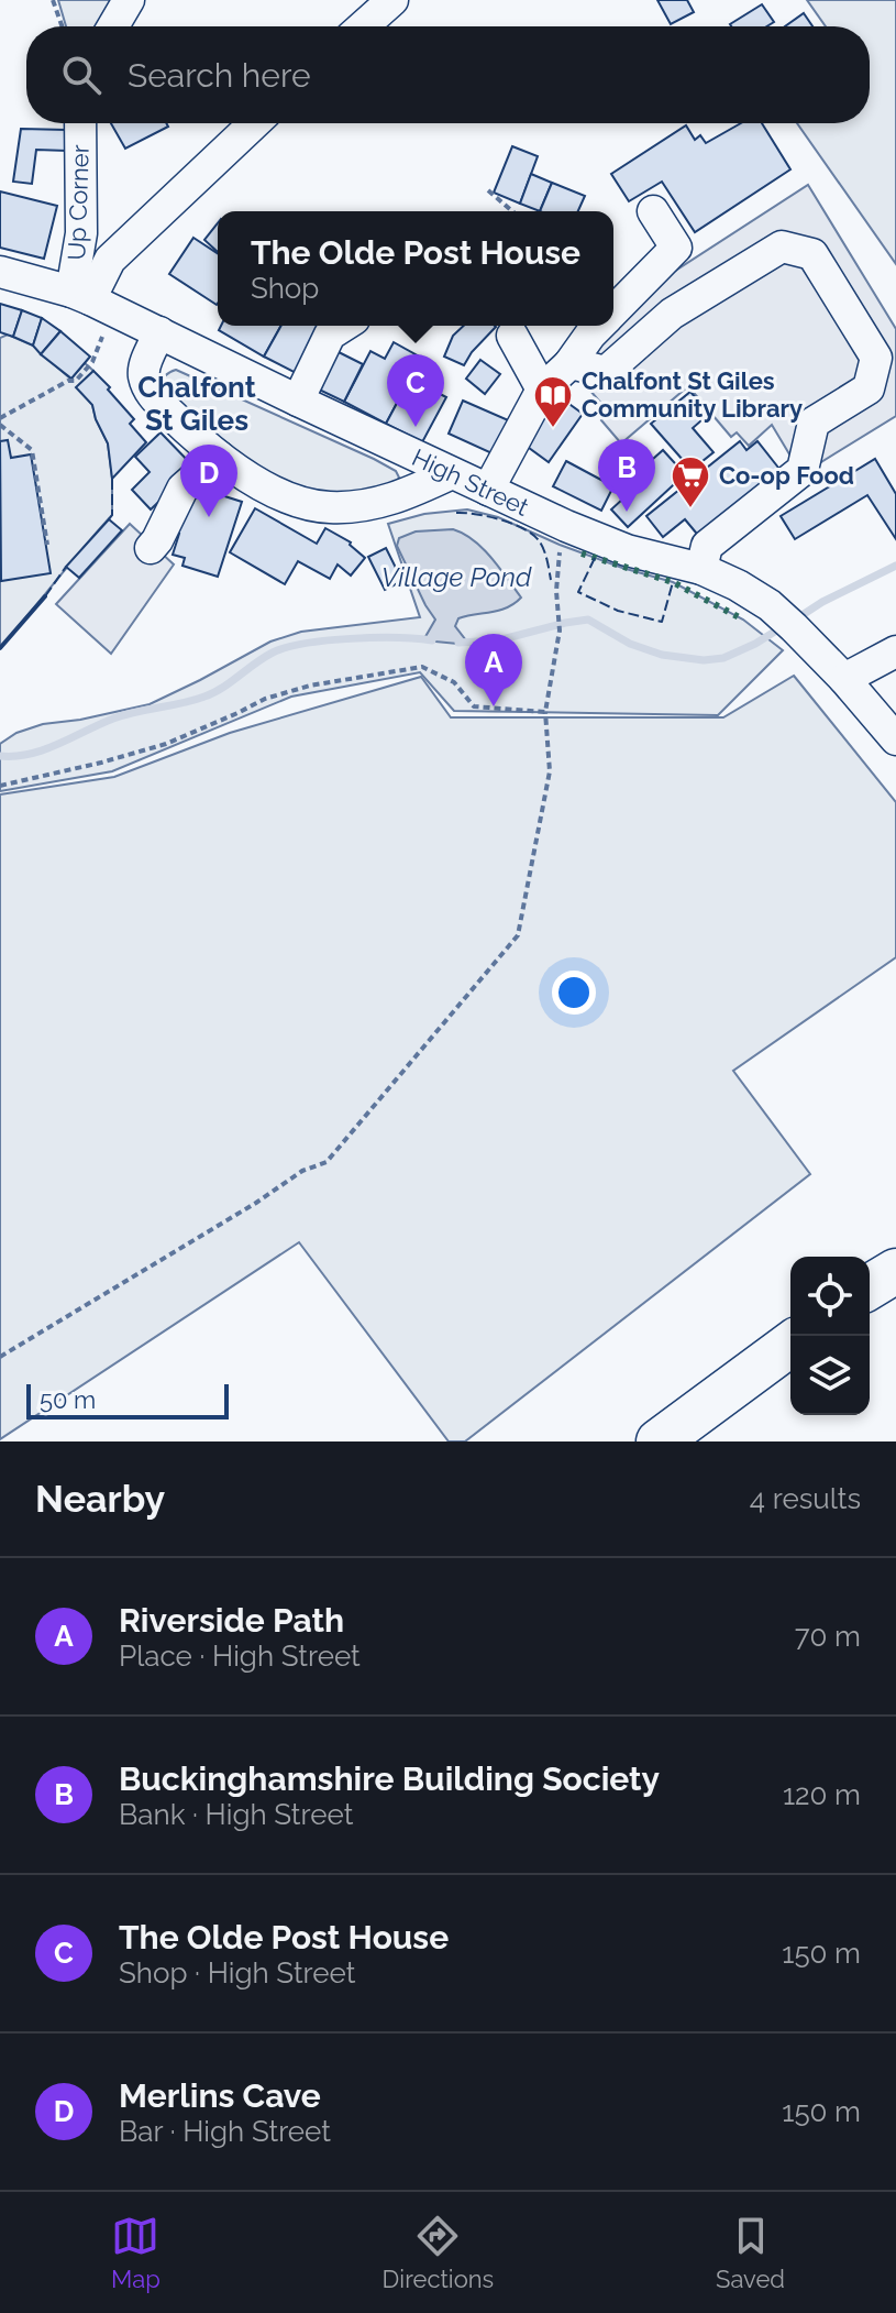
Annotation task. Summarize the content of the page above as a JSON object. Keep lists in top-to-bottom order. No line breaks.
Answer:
{"streets":{"street":["Up Corner","High Street"]},"crossings":[["Up Corner","High Street"]],"districts":["Chalfont St Giles"],"water":["Village Pond"],"places":{"library":["Chalfont St Giles Community Library"],"supermarket":["Co-op Food"]},"scale_bar":"50 m","page":{"search":"Search here","popup":["The Olde Post House","Shop"],"pins":["C","B","D","A"],"scale":"50 m","heading":["Nearby","4 results"],"list":[{"mark":"A","name":"Riverside Path","note":"Place · High Street","value":"70 m"},{"mark":"B","name":"Buckinghamshire Building Society","note":"Bank · High Street","value":"120 m"},{"mark":"C","name":"The Olde Post House","note":"Shop · High Street","value":"150 m"},{"mark":"D","name":"Merlins Cave","note":"Bar · High Street","value":"150 m"}],"nav":["Map","Directions","Saved"]}}
